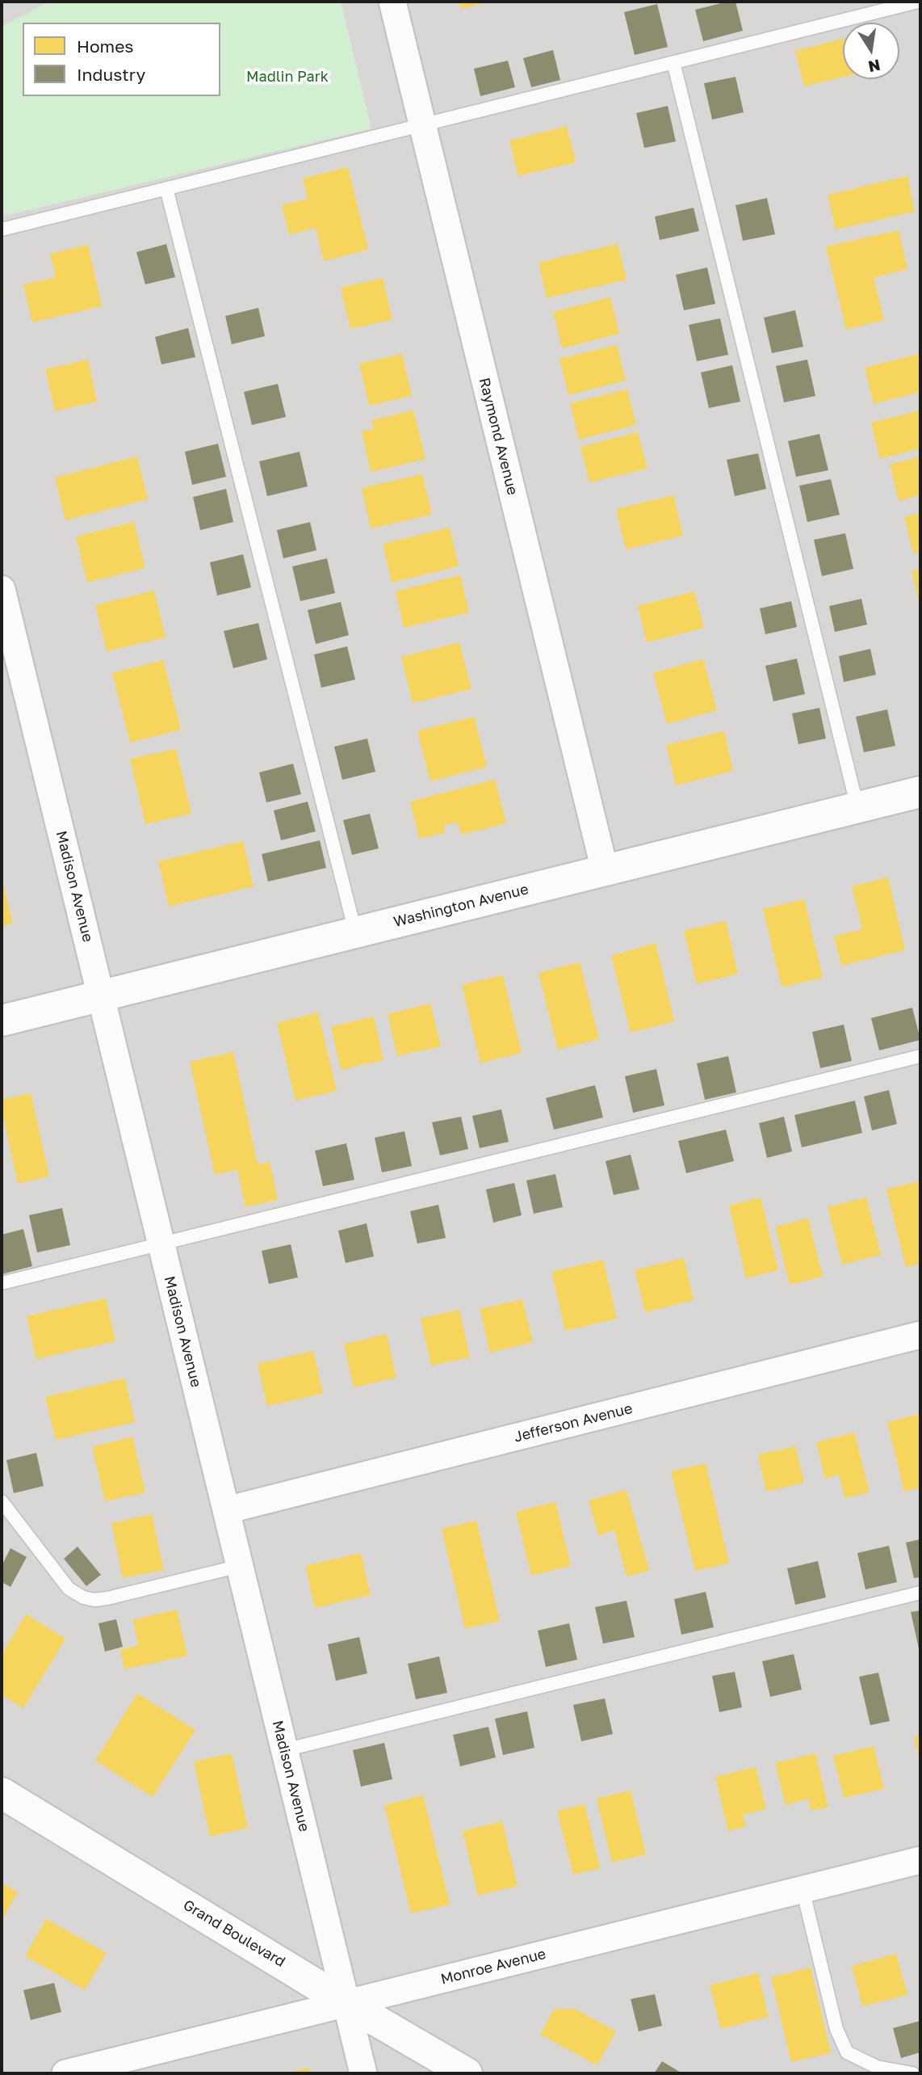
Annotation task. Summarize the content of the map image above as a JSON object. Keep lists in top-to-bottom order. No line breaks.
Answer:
{"streets":{"street":["Raymond Avenue","Madison Avenue","Washington Avenue","Jefferson Avenue","Grand Boulevard","Monroe Avenue"]},"crossings":[["Raymond Avenue","Washington Avenue"],["Madison Avenue","Washington Avenue"],["Madison Avenue","Jefferson Avenue"],["Madison Avenue","Grand Boulevard"],["Madison Avenue","Monroe Avenue"],["Grand Boulevard","Monroe Avenue"]],"parks":["Madlin Park"],"legend":["Homes","Industry"],"north":"bottom"}
